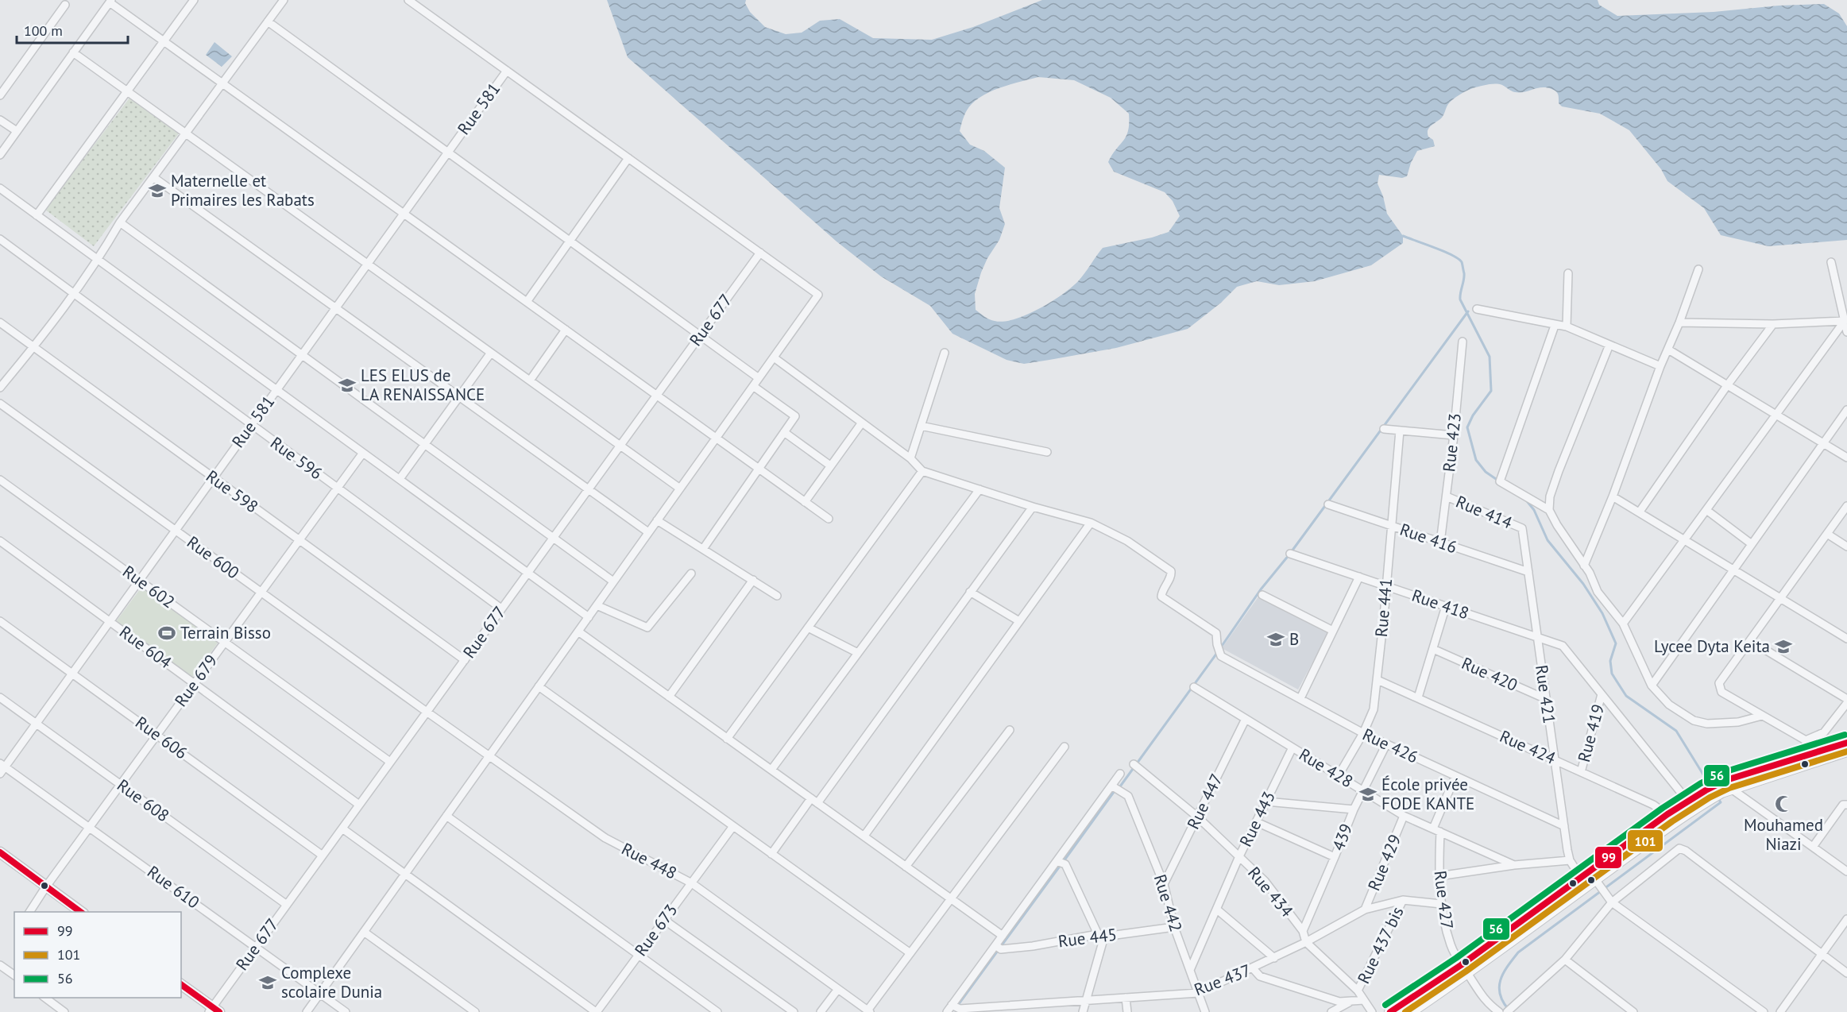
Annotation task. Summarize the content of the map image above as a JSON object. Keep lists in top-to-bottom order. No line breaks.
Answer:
{"streets":{"street":["Rue 581","Rue 677","Rue 423","Rue 596","Rue 598","Rue 414","Rue 416","Rue 600","Rue 602","Rue 418","Rue 441","Rue 604","Rue 420","Rue 679","Rue 421","Rue 419","Rue 606","Rue 426","Rue 424","Rue 428","Rue 608","Rue 447","Rue 443","439","Rue 448","Rue 429","Rue 610","Rue 434","Rue 427","Rue 442","Rue 673","Rue 445","Rue 437 bis","Rue 437"]},"crossings":[["Rue 581","Rue 596"],["Rue 581","Rue 598"],["Rue 581","Rue 600"],["Rue 581","Rue 602"],["Rue 581","Rue 604"],["Rue 581","Rue 606"],["Rue 581","Rue 608"],["Rue 581","Rue 610"],["Rue 677","Rue 596"],["Rue 677","Rue 598"],["Rue 677","Rue 600"],["Rue 677","Rue 602"],["Rue 677","Rue 604"],["Rue 677","Rue 606"],["Rue 677","Rue 608"],["Rue 677","Rue 448"],["Rue 677","Rue 610"],["Rue 423","Rue 414"],["Rue 423","Rue 416"],["Rue 596","Rue 679"],["Rue 598","Rue 679"],["Rue 414","Rue 421"],["Rue 416","Rue 441"],["Rue 416","Rue 421"],["Rue 600","Rue 679"],["Rue 600","Rue 448"],["Rue 602","Rue 679"],["Rue 418","Rue 441"],["Rue 418","Rue 421"],["Rue 418","Rue 419"],["Rue 441","Rue 426"],["Rue 441","Rue 424"],["Rue 441","Rue 428"],["Rue 604","Rue 679"],["Rue 420","Rue 421"],["Rue 679","Rue 606"],["Rue 679","Rue 608"],["Rue 679","Rue 610"],["Rue 421","Rue 426"],["Rue 421","Rue 424"],["Rue 421","Rue 428"],["Rue 419","Rue 424"],["Rue 426","439"],["Rue 426","Rue 427"],["Rue 428","Rue 447"],["Rue 428","Rue 443"],["Rue 428","439"],["Rue 428","Rue 429"],["Rue 428","Rue 427"],["Rue 447","Rue 434"],["Rue 447","Rue 442"],["Rue 443","Rue 434"],["Rue 443","Rue 442"],["439","Rue 434"],["Rue 448","Rue 673"],["Rue 429","Rue 437"],["Rue 434","Rue 437"],["Rue 427","Rue 437"],["Rue 442","Rue 445"],["Rue 442","Rue 437"],["Rue 437 bis","Rue 437"]],"places":{"school or university":["Maternelle et Primaires les Rabats","LES ELUS de LA RENAISSANCE","B","Lycee Dyta Keita","École privée FODE KANTE","Complexe scolaire Dunia"],"sports":["Terrain Bisso"],"mosque":["Mouhamed Niazi"]},"lines":["transit line 56","transit line 99","transit line 101"],"legend":["99","101","56"],"scale_bar":"100 m"}
